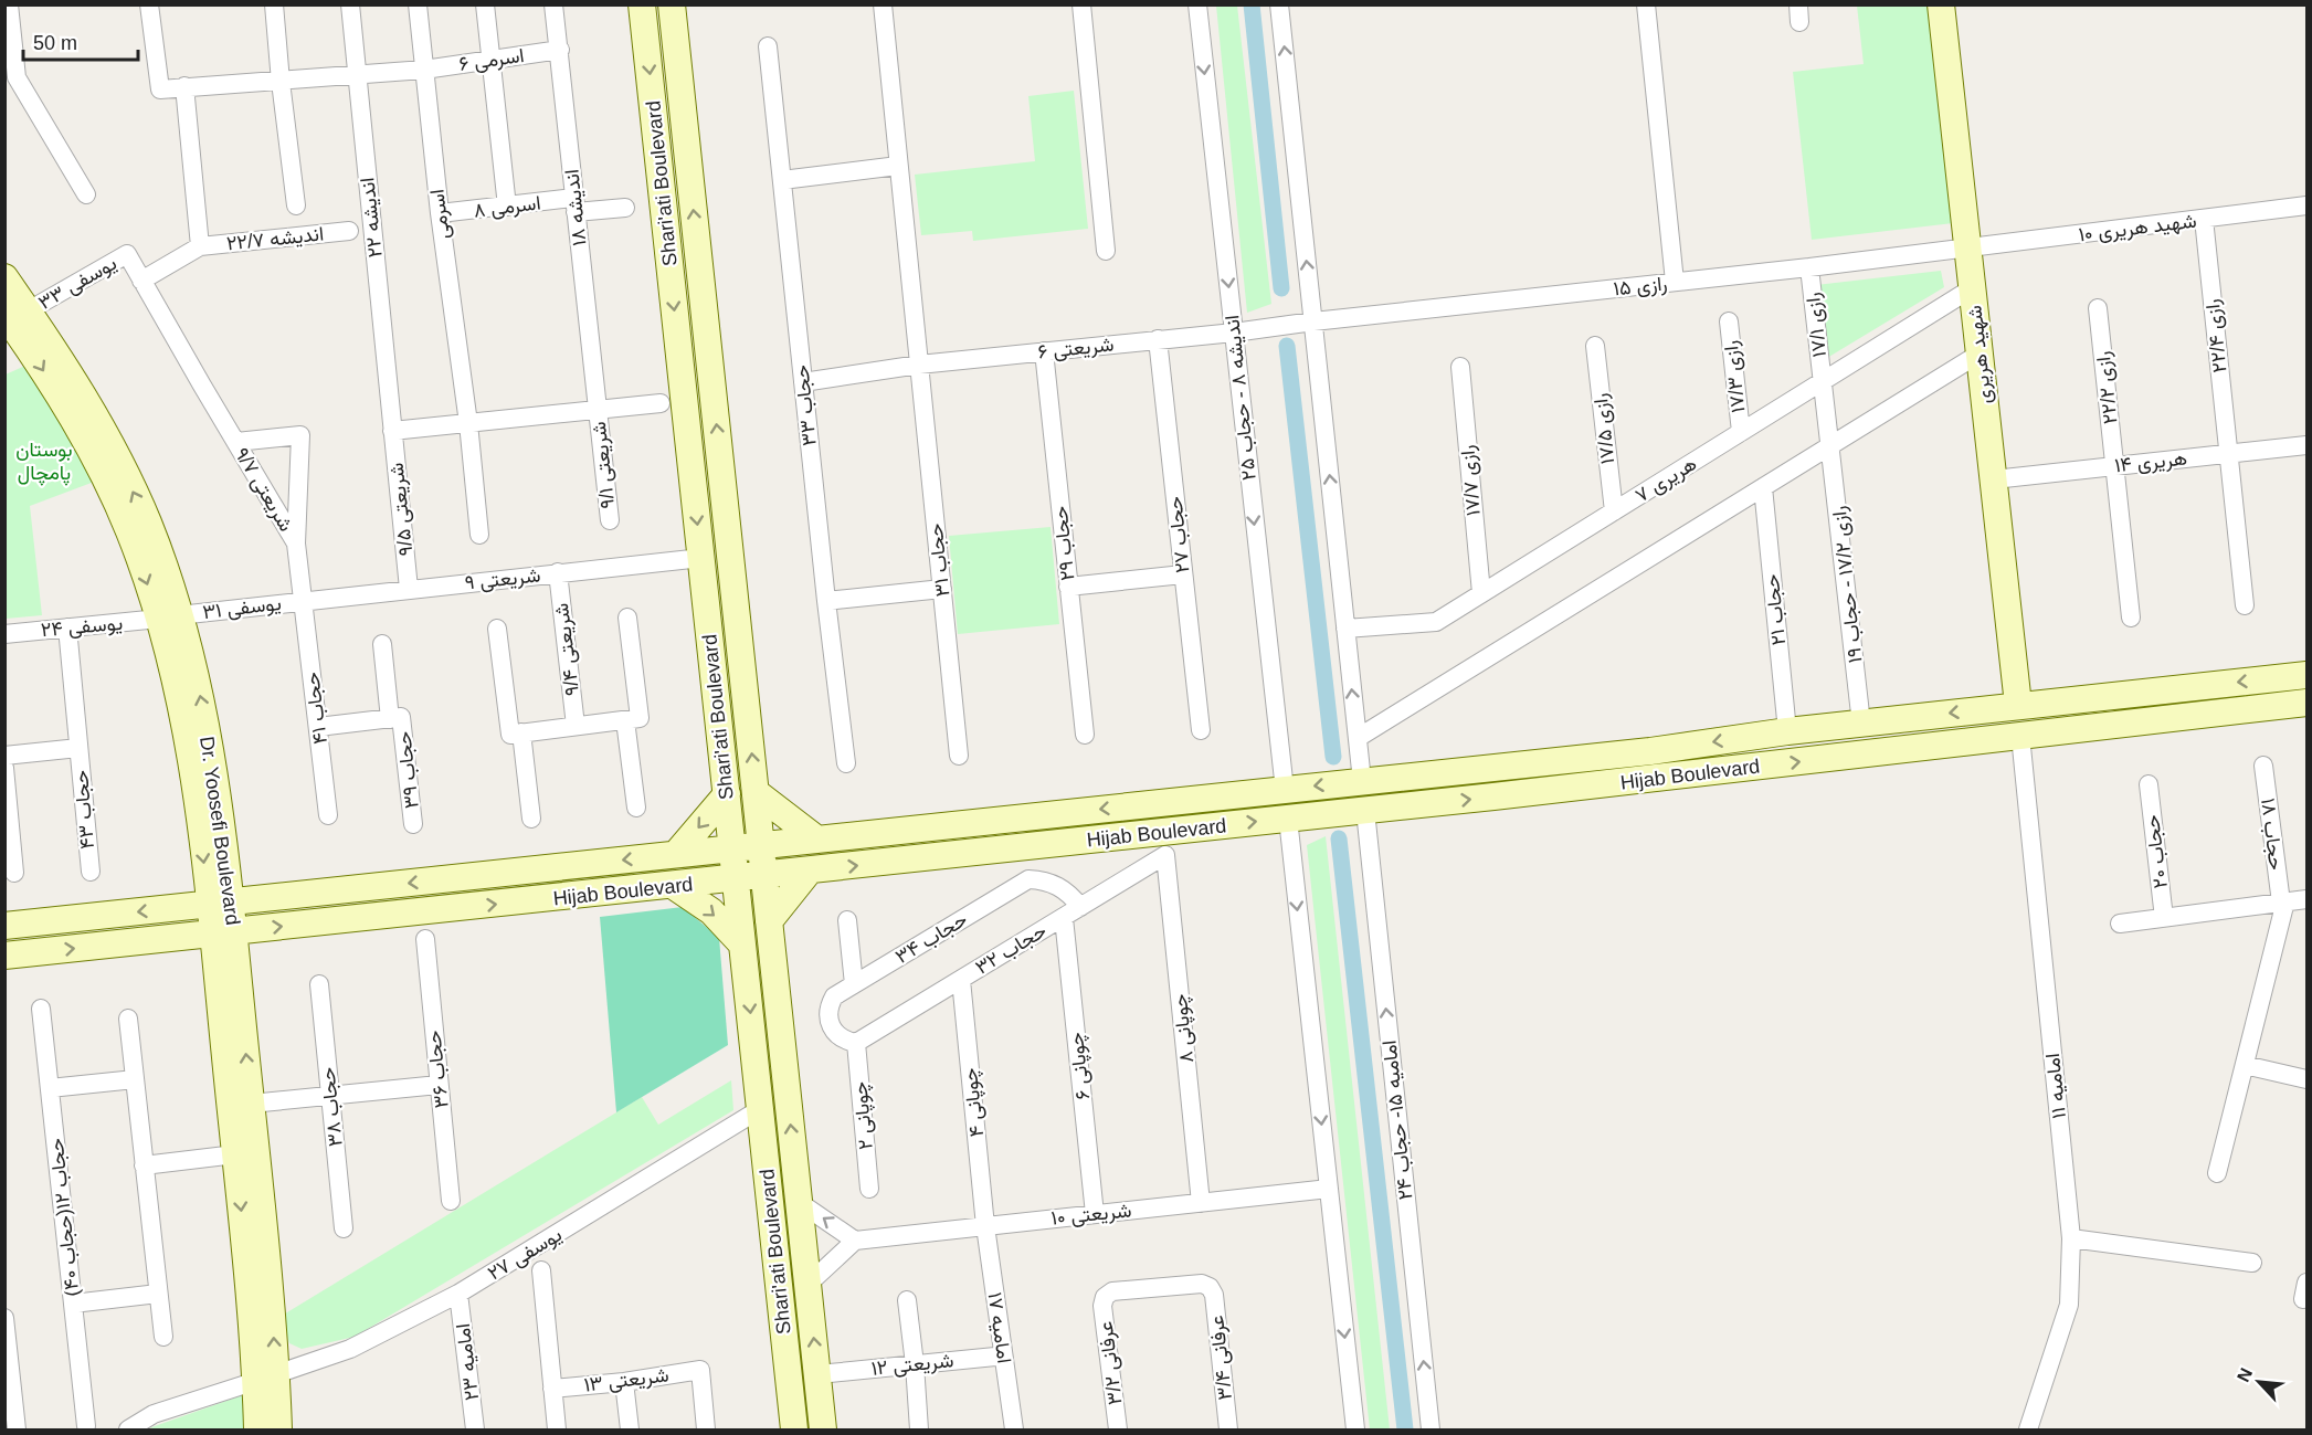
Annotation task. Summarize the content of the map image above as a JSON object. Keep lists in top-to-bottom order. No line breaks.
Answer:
{"streets":{"main road":["Shari'ati Boulevard","شهید هریری","Hijab Boulevard","Dr. Yoosefi Boulevard"],"street":["اسرمی ۶","اسرمی ۸","اندیشه ۱۸","اسرمی","اندیشه ۲۲","شهید هریری ۱۰","اندیشه ۲۲/۷","یوسفی ۳۳","رازی ۱۵","رازی ۱۷/۱","رازی ۲۲/۴","شریعتی ۶","رازی ۱۷/۳","رازی ۲۲/۲","اندیشه ۸ - حجاب ۲۵","حجاب ۳۳","رازی ۱۷/۵","هریری ۱۴","شریعتی ۹/۱","هریری ۷","رازی ۱۷/۷","شریعتی ۹/۷","شریعتی ۹/۵","حجاب ۲۷","حجاب ۲۹","حجاب ۳۱","شریعتی ۹","رازی ۱۷/۲ - حجاب ۱۹","یوسفی ۳۱","حجاب ۲۱","یوسفی ۲۴","شریعتی ۹/۴","حجاب ۴۱","حجاب ۳۹","حجاب ۴۳","حجاب ۱۸","حجاب ۲۰","حجاب ۳۴","حجاب ۳۲","چوپانی ۸","چوپانی ۶","حجاب ۳۶","امامیه ۱۱","چوپانی ۴","حجاب ۳۸","چوپانی ۲","امامیه ۱۵- حجاب ۲۴","شریعتی ۱۰","حجاب ۱۲(حجاب ۴۰)","یوسفی ۲۷","امامیه ۱۷","عرفانی ۳/۴","امامیه ۲۳","عرفانی ۳/۲","شریعتی ۱۲","شریعتی ۱۳"]},"crossings":[["اسرمی ۶","اندیشه ۱۸"],["اسرمی ۶","اسرمی"],["اسرمی ۶","اندیشه ۲۲"],["Shari'ati Boulevard","شریعتی ۹"],["Shari'ati Boulevard","Hijab Boulevard"],["Shari'ati Boulevard","یوسفی ۲۷"],["اسرمی ۸","اندیشه ۱۸"],["اسرمی ۸","اسرمی"],["اندیشه ۱۸","شریعتی ۹/۱"],["اندیشه ۲۲","شریعتی ۹/۵"],["شهید هریری ۱۰","رازی ۱۵"],["شهید هریری ۱۰","رازی ۲۲/۴"],["شهید هریری ۱۰","شهید هریری"],["یوسفی ۳۳","شریعتی ۹/۷"],["یوسفی ۳۳","Dr. Yoosefi Boulevard"],["رازی ۱۵","رازی ۱۷/۱"],["رازی ۱۵","شریعتی ۶"],["رازی ۱۵","شهید هریری"],["رازی ۱۵","اندیشه ۸ - حجاب ۲۵"],["رازی ۱۷/۱","هریری ۷"],["رازی ۱۷/۱","رازی ۱۷/۲ - حجاب ۱۹"],["رازی ۲۲/۴","هریری ۱۴"],["شریعتی ۶","اندیشه ۸ - حجاب ۲۵"],["شریعتی ۶","حجاب ۳۳"],["شریعتی ۶","حجاب ۲۷"],["شریعتی ۶","حجاب ۲۹"],["شریعتی ۶","حجاب ۳۱"],["شهید هریری","هریری ۱۴"],["شهید هریری","هریری ۷"],["شهید هریری","Hijab Boulevard"],["رازی ۱۷/۳","هریری ۷"],["رازی ۲۲/۲","هریری ۱۴"],["اندیشه ۸ - حجاب ۲۵","Hijab Boulevard"],["رازی ۱۷/۵","هریری ۷"],["هریری ۷","رازی ۱۷/۷"],["شریعتی ۹/۷","شریعتی ۹"],["شریعتی ۹/۷","یوسفی ۳۱"],["شریعتی ۹/۷","حجاب ۴۱"],["شریعتی ۹/۵","شریعتی ۹"],["شریعتی ۹","یوسفی ۳۱"],["شریعتی ۹","شریعتی ۹/۴"],["شریعتی ۹","حجاب ۴۱"],["رازی ۱۷/۲ - حجاب ۱۹","Hijab Boulevard"],["یوسفی ۳۱","یوسفی ۲۴"],["یوسفی ۳۱","حجاب ۴۱"],["یوسفی ۳۱","Dr. Yoosefi Boulevard"],["حجاب ۲۱","Hijab Boulevard"],["یوسفی ۲۴","حجاب ۴۳"],["یوسفی ۲۴","Dr. Yoosefi Boulevard"],["Hijab Boulevard","Dr. Yoosefi Boulevard"],["Hijab Boulevard","امامیه ۱۱"],["Hijab Boulevard","امامیه ۱۵- حجاب ۲۴"],["Dr. Yoosefi Boulevard","یوسفی ۲۷"],["حجاب ۳۴","حجاب ۳۲"],["حجاب ۳۴","چوپانی ۲"],["حجاب ۳۲","چوپانی ۸"],["حجاب ۳۲","چوپانی ۶"],["حجاب ۳۲","چوپانی ۴"],["حجاب ۳۲","چوپانی ۲"],["چوپانی ۸","شریعتی ۱۰"],["چوپانی ۶","شریعتی ۱۰"],["چوپانی ۴","شریعتی ۱۰"],["چوپانی ۴","امامیه ۱۷"],["شریعتی ۱۰","امامیه ۱۷"],["یوسفی ۲۷","امامیه ۲۳"],["عرفانی ۳/۴","عرفانی ۳/۲"]],"parks":["بوستان پامچال"],"scale_bar":"50 m","north":"top left"}
